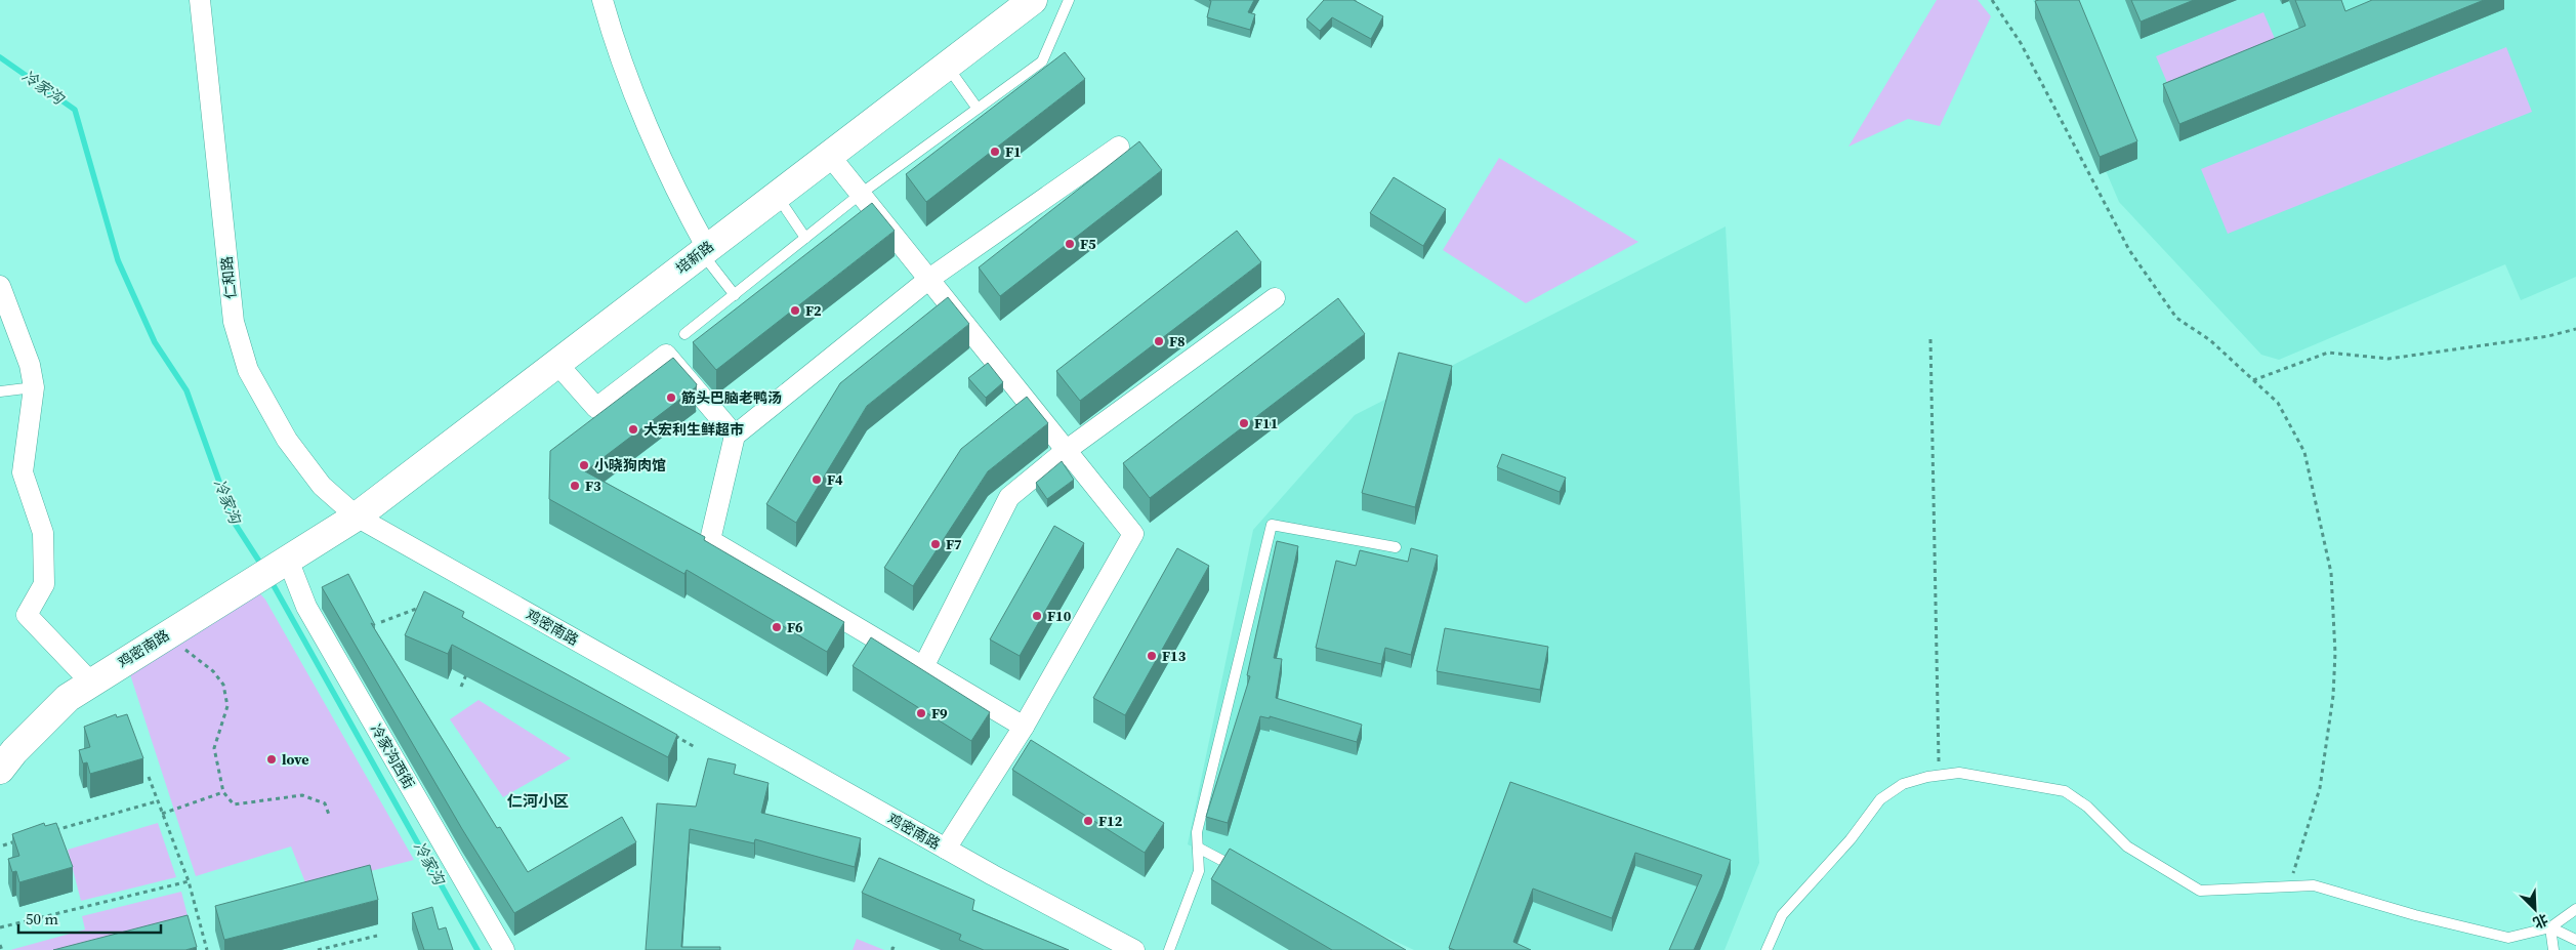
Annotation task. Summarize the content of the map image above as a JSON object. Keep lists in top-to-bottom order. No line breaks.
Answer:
{"streets":{"highway":["培新路","鸡密南路"],"street":["仁和路","冷家沟西街"]},"crossings":[["培新路","仁和路"],["培新路","鸡密南路"],["仁和路","鸡密南路"],["鸡密南路","冷家沟西街"]],"districts":["仁河小区"],"water":["冷家沟"],"places":["F1","F5","F2","F8","筋头巴脑老鸭汤","F11","大宏利生鲜超市","小晓狗肉馆","F4","F3","F7","F10","F6","F13","F9","love","F12"],"scale_bar":"50 m","north":"bottom right"}
